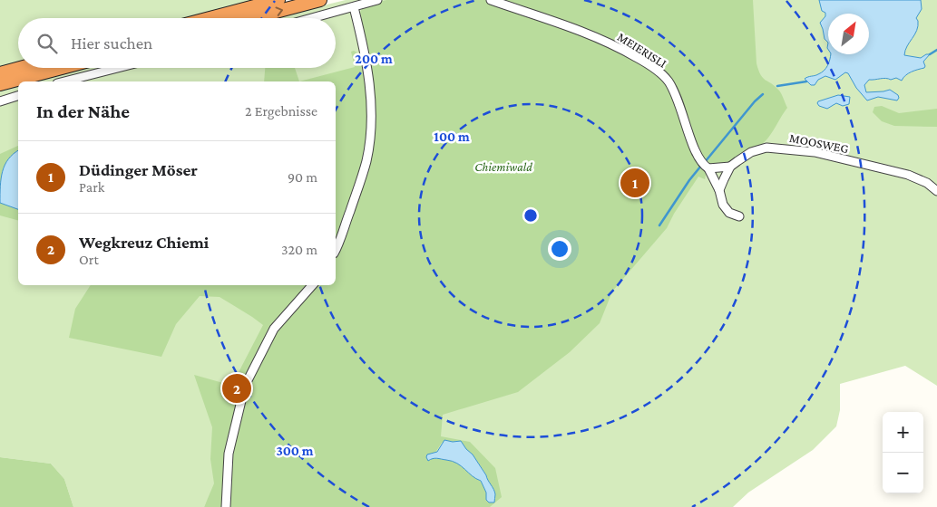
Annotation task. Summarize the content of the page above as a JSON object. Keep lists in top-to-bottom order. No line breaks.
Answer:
{"streets":{"street":["MEIERISLI","MOOSWEG"]},"parks":["Chiemiwald"],"north":"top right","page":{"search":"Hier suchen","heading":["In der Nähe","2 Ergebnisse"],"list":[{"mark":"1","name":"Düdinger Möser","note":"Park","value":"90 m"},{"mark":"2","name":"Wegkreuz Chiemi","note":"Ort","value":"320 m"}],"pins":["1","2"],"map_buttons":["+","−"]},"rings":["200 m","100 m","300 m"]}
